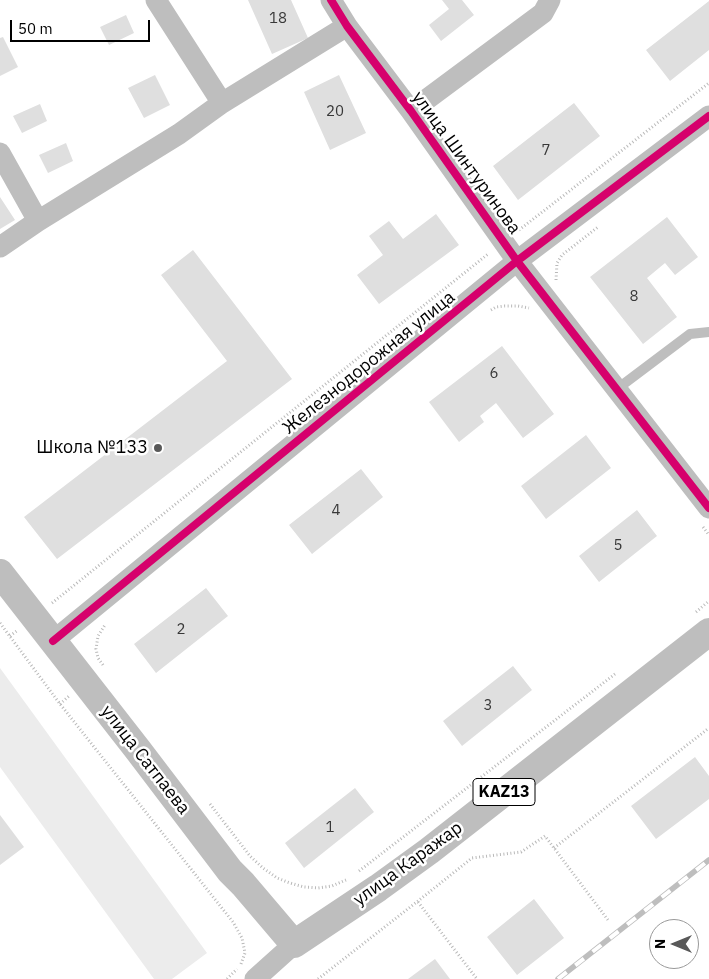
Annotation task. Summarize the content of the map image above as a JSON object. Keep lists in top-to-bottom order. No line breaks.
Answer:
{"streets":{"main road":["улица Сатпаева","KAZ13","улица Каражар"],"street":["улица Шинтуринова","Железнодорожная улица"]},"crossings":[["улица Шинтуринова","Железнодорожная улица"],["Железнодорожная улица","улица Сатпаева"],["улица Сатпаева","улица Каражар"]],"places":["Школа №133"],"house_numbers":["18","20","7","8","6","4","5","2","3","1"],"scale_bar":"50 m","north":"left"}
